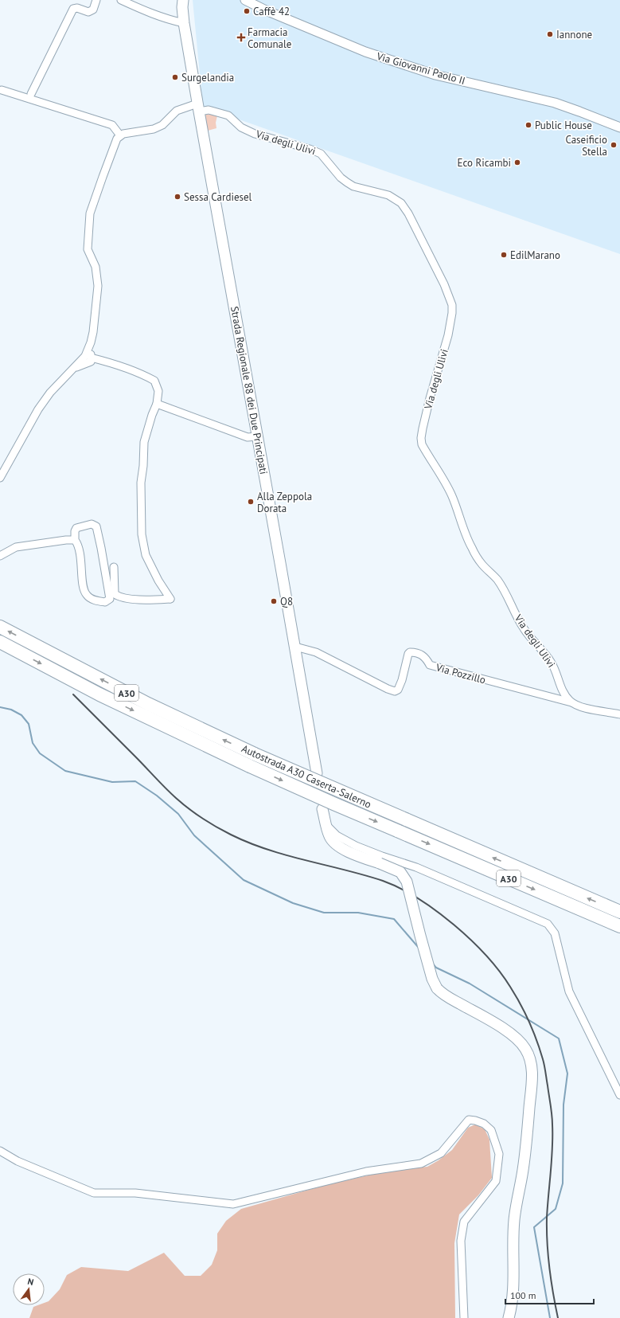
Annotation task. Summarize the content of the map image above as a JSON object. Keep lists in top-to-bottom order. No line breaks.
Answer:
{"streets":{"highway":["A30","Autostrada A30 Caserta-Salerno"],"main road":["Strada Regionale 88 dei Due Principati"],"street":["Via Giovanni Paolo II","Via degli Ulivi","Via Pozzillo"]},"crossings":[["Via degli Ulivi","Strada Regionale 88 dei Due Principati"],["Via degli Ulivi","Via Pozzillo"],["Strada Regionale 88 dei Due Principati","Via Pozzillo"]],"places":{"other":["Caffè 42","Iannone","Surgelandia","Public House","Caseificio Stella","Eco Ricambi","Sessa Cardiesel","EdilMarano","Alla Zeppola Dorata","Q8"],"health":["Farmacia Comunale"]},"scale_bar":"100 m","north":"top"}
